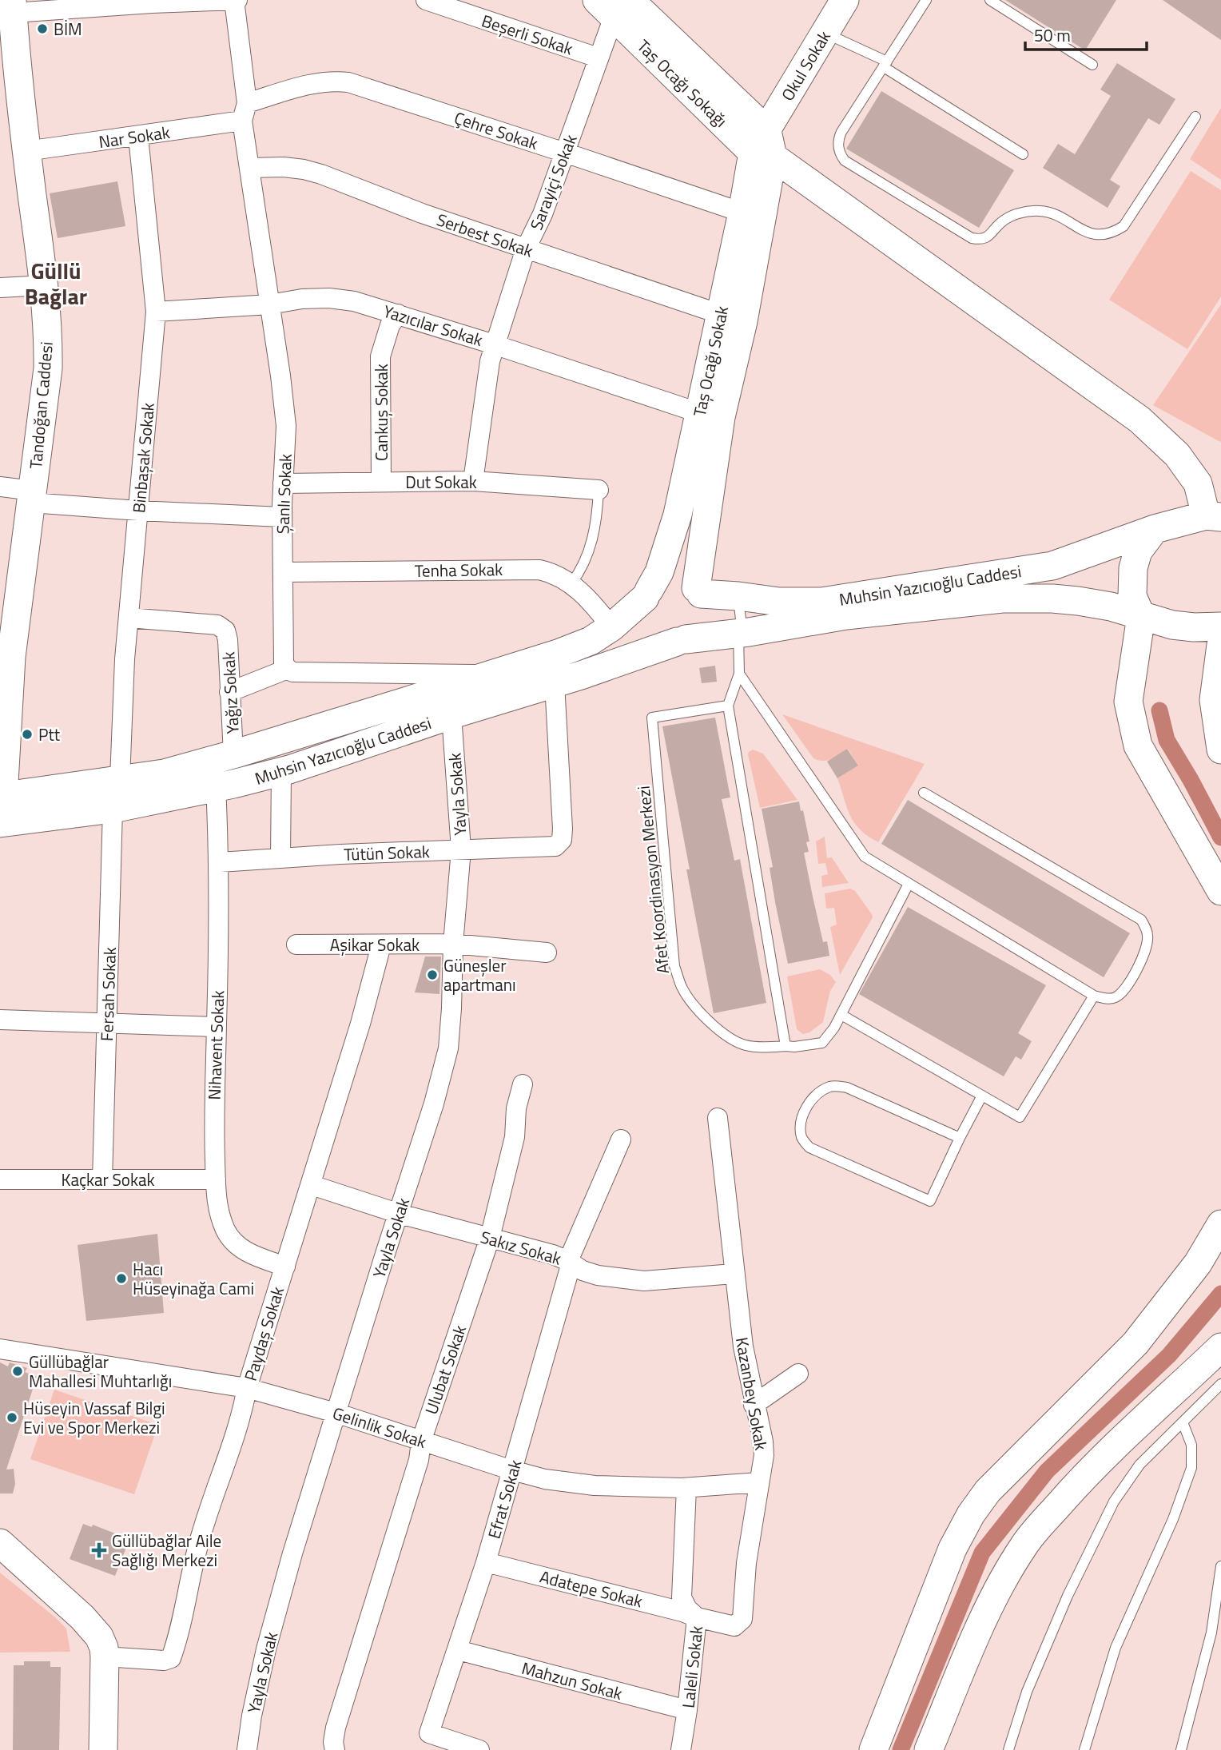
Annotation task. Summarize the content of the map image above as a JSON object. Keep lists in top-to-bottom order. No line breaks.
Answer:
{"streets":{"street":["Beşerli Sokak","Okul Sokak","Çehre Sokak","Nar Sokak","Sarayiçi Sokak","Serbest Sokak","Yazıcılar Sokak","Taş Ocağı Sokak","Tandoğan Caddesi","Cankuş Sokak","Binbaşak Sokak","Dut Sokak","Şanlı Sokak","Tenha Sokak","Muhsin Yazıcıoğlu Caddesi","Yağız Sokak","Yayla Sokak","Tütün Sokak","Aşikar Sokak","Fersah Sokak","Nihavent Sokak","Kaçkar Sokak","Sakız Sokak","Paydaş Sokak","Ulubat Sokak","Kazanbey Sokak","Gelinlik Sokak","Efrat Sokak","Adatepe Sokak","Laleli Sokak","Mahzun Sokak"],"lane":["Afet Koordinasyon Merkezi"]},"crossings":[["Beşerli Sokak","Sarayiçi Sokak"],["Okul Sokak","Taş Ocağı Sokak"],["Çehre Sokak","Nar Sokak"],["Çehre Sokak","Sarayiçi Sokak"],["Çehre Sokak","Taş Ocağı Sokak"],["Çehre Sokak","Şanlı Sokak"],["Nar Sokak","Tandoğan Caddesi"],["Nar Sokak","Binbaşak Sokak"],["Nar Sokak","Şanlı Sokak"],["Sarayiçi Sokak","Serbest Sokak"],["Sarayiçi Sokak","Yazıcılar Sokak"],["Sarayiçi Sokak","Dut Sokak"],["Serbest Sokak","Taş Ocağı Sokak"],["Serbest Sokak","Şanlı Sokak"],["Yazıcılar Sokak","Taş Ocağı Sokak"],["Yazıcılar Sokak","Cankuş Sokak"],["Yazıcılar Sokak","Binbaşak Sokak"],["Yazıcılar Sokak","Şanlı Sokak"],["Taş Ocağı Sokak","Muhsin Yazıcıoğlu Caddesi"],["Tandoğan Caddesi","Muhsin Yazıcıoğlu Caddesi"],["Cankuş Sokak","Dut Sokak"],["Binbaşak Sokak","Muhsin Yazıcıoğlu Caddesi"],["Binbaşak Sokak","Yağız Sokak"],["Dut Sokak","Şanlı Sokak"],["Şanlı Sokak","Tenha Sokak"],["Tenha Sokak","Muhsin Yazıcıoğlu Caddesi"],["Muhsin Yazıcıoğlu Caddesi","Yağız Sokak"],["Muhsin Yazıcıoğlu Caddesi","Yayla Sokak"],["Muhsin Yazıcıoğlu Caddesi","Tütün Sokak"],["Muhsin Yazıcıoğlu Caddesi","Fersah Sokak"],["Muhsin Yazıcıoğlu Caddesi","Nihavent Sokak"],["Yayla Sokak","Tütün Sokak"],["Yayla Sokak","Aşikar Sokak"],["Yayla Sokak","Sakız Sokak"],["Yayla Sokak","Gelinlik Sokak"],["Tütün Sokak","Nihavent Sokak"],["Aşikar Sokak","Paydaş Sokak"],["Fersah Sokak","Kaçkar Sokak"],["Nihavent Sokak","Kaçkar Sokak"],["Nihavent Sokak","Paydaş Sokak"],["Sakız Sokak","Paydaş Sokak"],["Sakız Sokak","Ulubat Sokak"],["Sakız Sokak","Kazanbey Sokak"],["Sakız Sokak","Efrat Sokak"],["Paydaş Sokak","Gelinlik Sokak"],["Ulubat Sokak","Gelinlik Sokak"],["Kazanbey Sokak","Gelinlik Sokak"],["Kazanbey Sokak","Adatepe Sokak"],["Kazanbey Sokak","Laleli Sokak"],["Gelinlik Sokak","Efrat Sokak"],["Gelinlik Sokak","Laleli Sokak"],["Efrat Sokak","Adatepe Sokak"],["Efrat Sokak","Mahzun Sokak"],["Adatepe Sokak","Laleli Sokak"],["Laleli Sokak","Mahzun Sokak"]],"districts":["Güllü Bağlar"],"places":{"other":["BİM","Ptt","Güneşler apartmanı","Hacı Hüseyinağa Cami","Güllübağlar Mahallesi Muhtarlığı","Hüseyin Vassaf Bilgi Evi ve Spor Merkezi"],"health":["Güllübağlar Aile Sağlığı Merkezi"]},"scale_bar":"50 m"}
